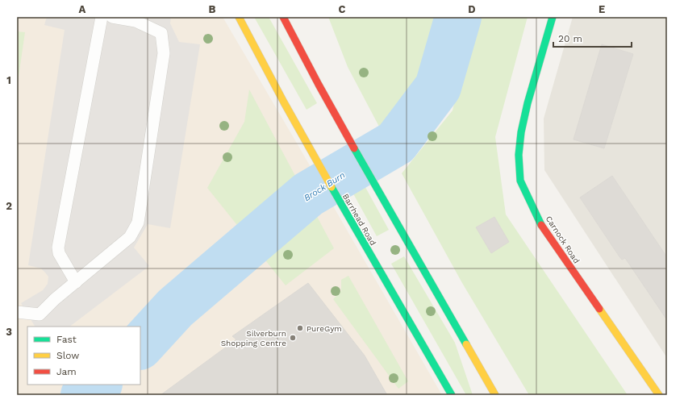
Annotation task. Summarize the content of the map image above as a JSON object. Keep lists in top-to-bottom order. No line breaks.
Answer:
{"streets":{"main road":["Barrhead Road","Carnock Road"]},"water":["Brock Burn"],"places":["PureGym","Silverburn Shopping Centre"],"legend":["Fast","Slow","Jam"],"scale_bar":"20 m","grid":{"columns":["A","B","C","D","E"],"rows":["1","2","3"]}}
